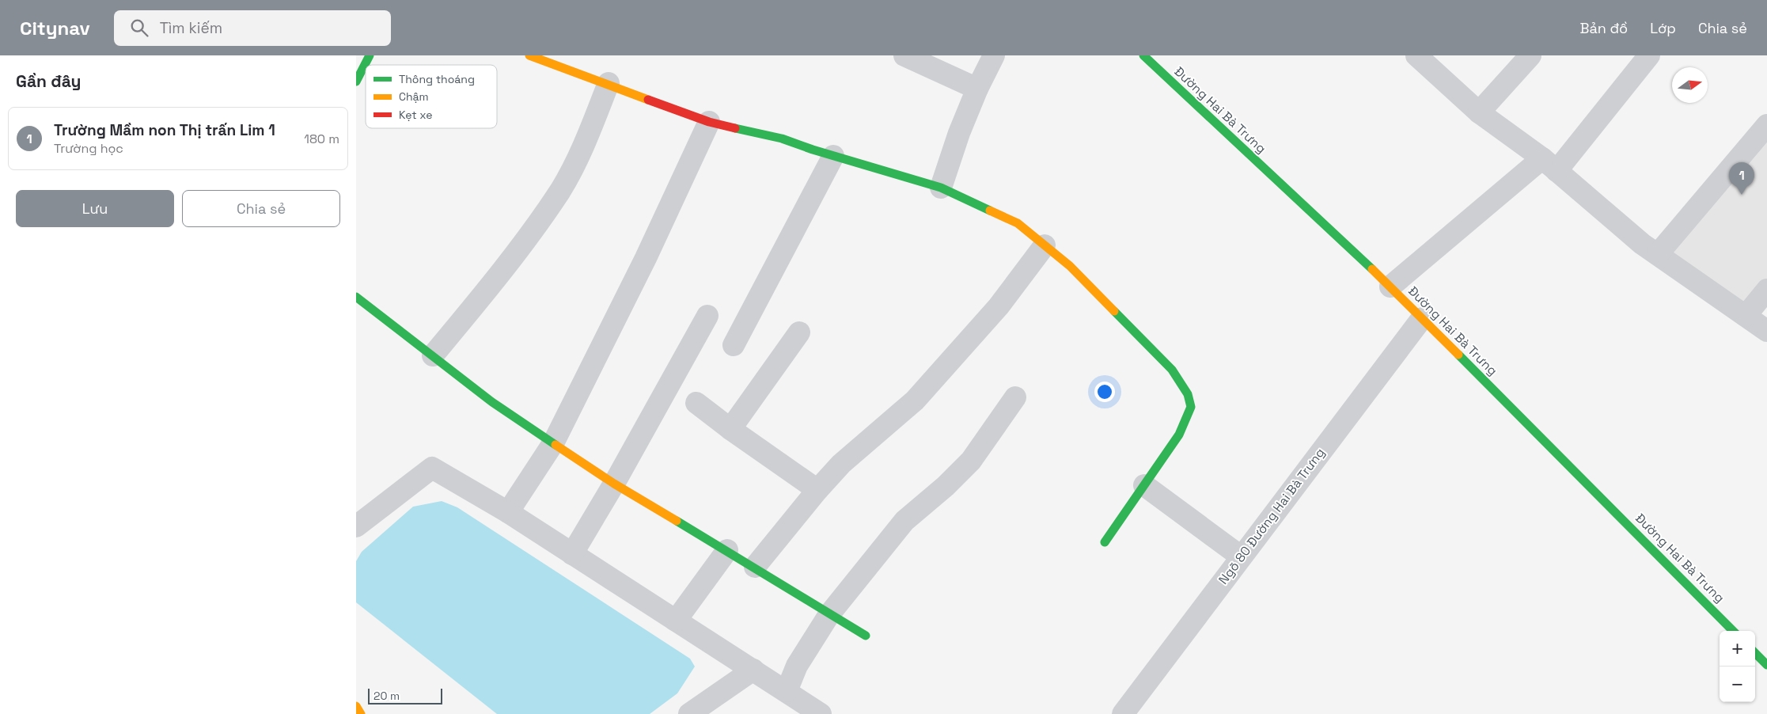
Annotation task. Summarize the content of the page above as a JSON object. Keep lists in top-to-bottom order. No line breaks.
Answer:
{"streets":{"street":["Đường Hai Bà Trưng","Ngõ 80 Đường Hai Bà Trưng"]},"crossings":[["Đường Hai Bà Trưng","Ngõ 80 Đường Hai Bà Trưng"]],"legend":["Thông thoáng","Chậm","Kẹt xe"],"scale_bar":"20 m","north":"right","page":{"header":"Citynav","search":"Tìm kiếm","nav":["Bản đồ","Lớp","Chia sẻ"],"heading":"Gần đây","list":[{"mark":"1","name":"Trường Mầm non Thị trấn Lim 1","note":"Trường học","value":"180 m"}],"pins":"1","buttons":["Lưu","Chia sẻ"],"map_buttons":["+","−"],"scale":"20 m"}}
